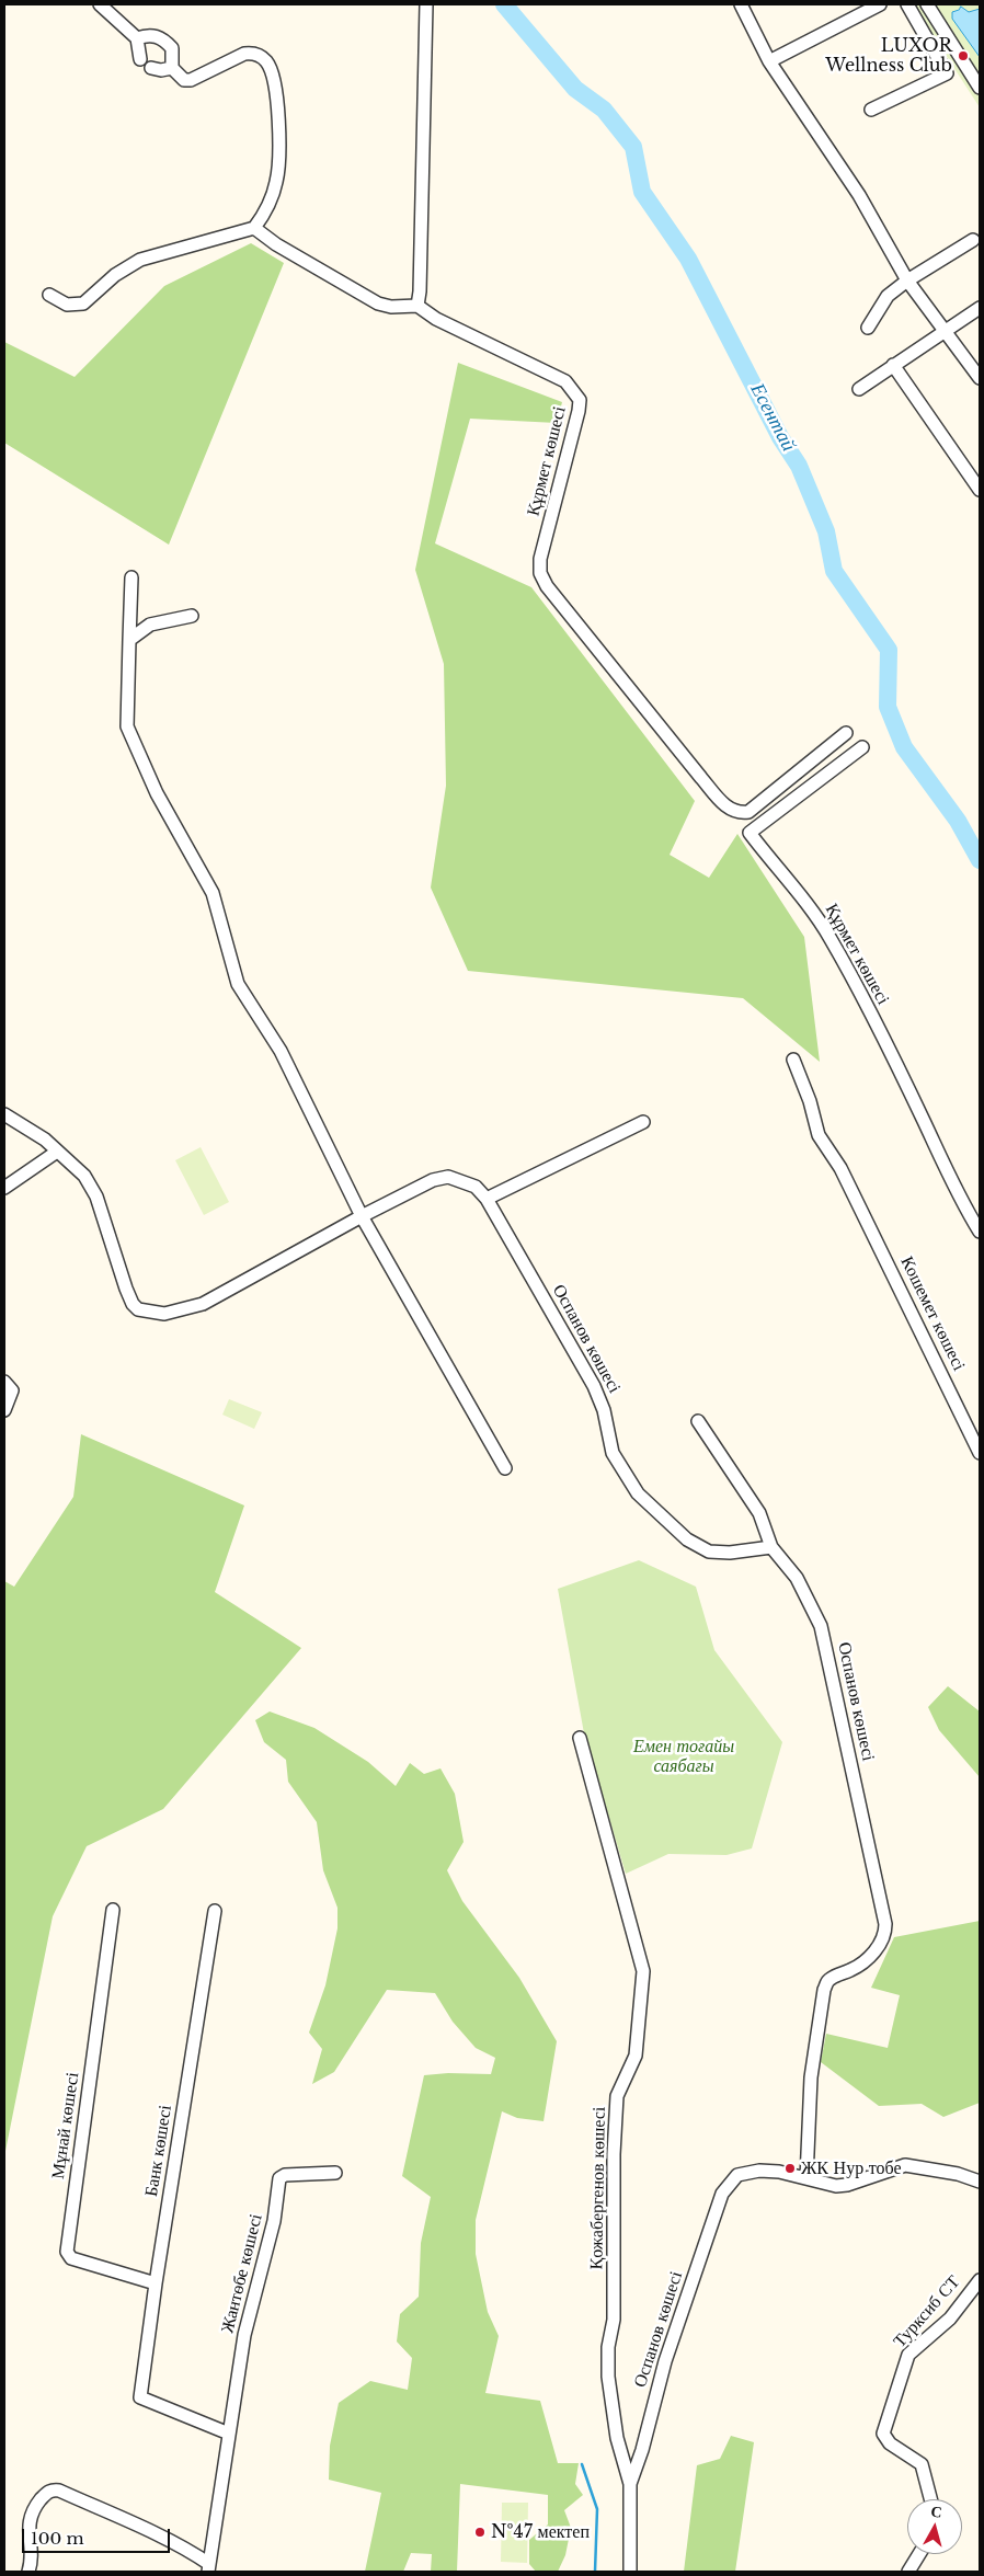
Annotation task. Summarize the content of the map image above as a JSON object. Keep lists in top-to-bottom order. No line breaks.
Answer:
{"streets":{"street":["Құрмет көшесі","Кошемет көшесі","Оспанов көшесі","Мұнай көшесі","Банк көшесі","Қожабергенов көшесі","Жантөбе көшесі","Турксиб СТ"]},"crossings":[["Оспанов көшесі","Қожабергенов көшесі"],["Мұнай көшесі","Банк көшесі"],["Банк көшесі","Жантөбе көшесі"]],"water":["Есентай"],"parks":["Емен тоғайы саябағы"],"places":["LUXOR Wellness Club","ЖК Нур тобе","№47 мектеп"],"scale_bar":"100 m","north":"top"}
